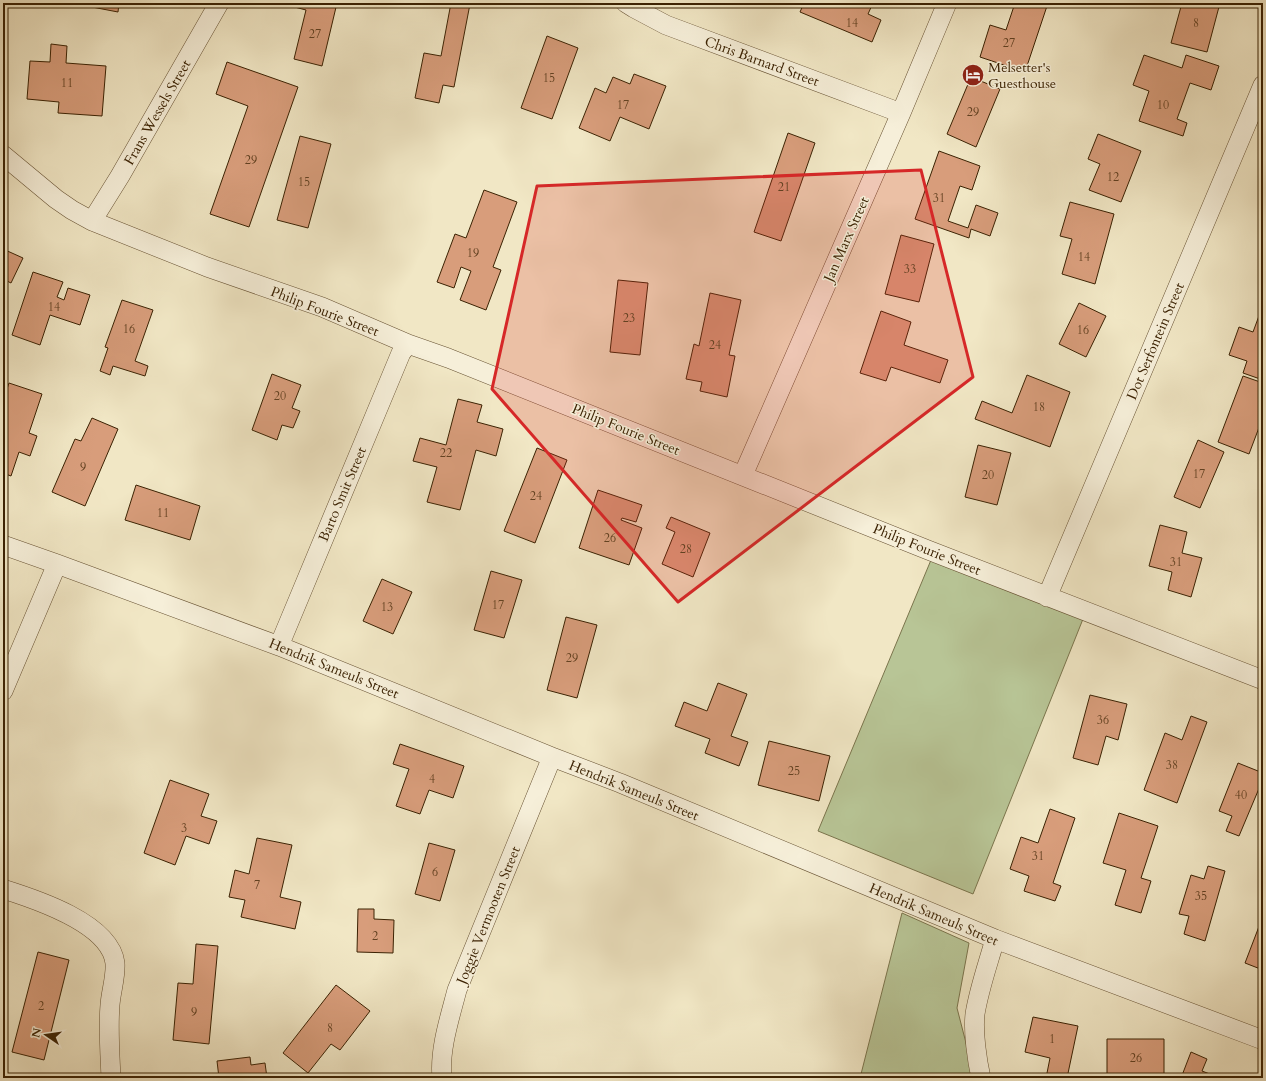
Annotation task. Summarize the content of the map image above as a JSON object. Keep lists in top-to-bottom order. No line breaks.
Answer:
{"streets":{"street":["Chris Barnard Street","Frans Wessels Street","Jan Marx Street","Philip Fourie Street","Dot Serfontein Street","Barto Smit Street","Hendrik Sameuls Street","Joggie Vermooten Street"]},"crossings":[["Chris Barnard Street","Jan Marx Street"],["Frans Wessels Street","Philip Fourie Street"],["Jan Marx Street","Philip Fourie Street"],["Philip Fourie Street","Dot Serfontein Street"],["Philip Fourie Street","Barto Smit Street"],["Barto Smit Street","Hendrik Sameuls Street"],["Hendrik Sameuls Street","Joggie Vermooten Street"]],"places":{"hotel":["Melsetter's Guesthouse"]},"house_numbers":["14","8","27","27","15","11","17","10","29","29","12","15","21","31","19","14","33","14","23","16","16","24","20","18","22","9","17","20","24","11","26","28","31","17","13","29","36","38","25","4","40","3","31","6","7","35","2","2","9","8","1","26"],"north":"left"}
